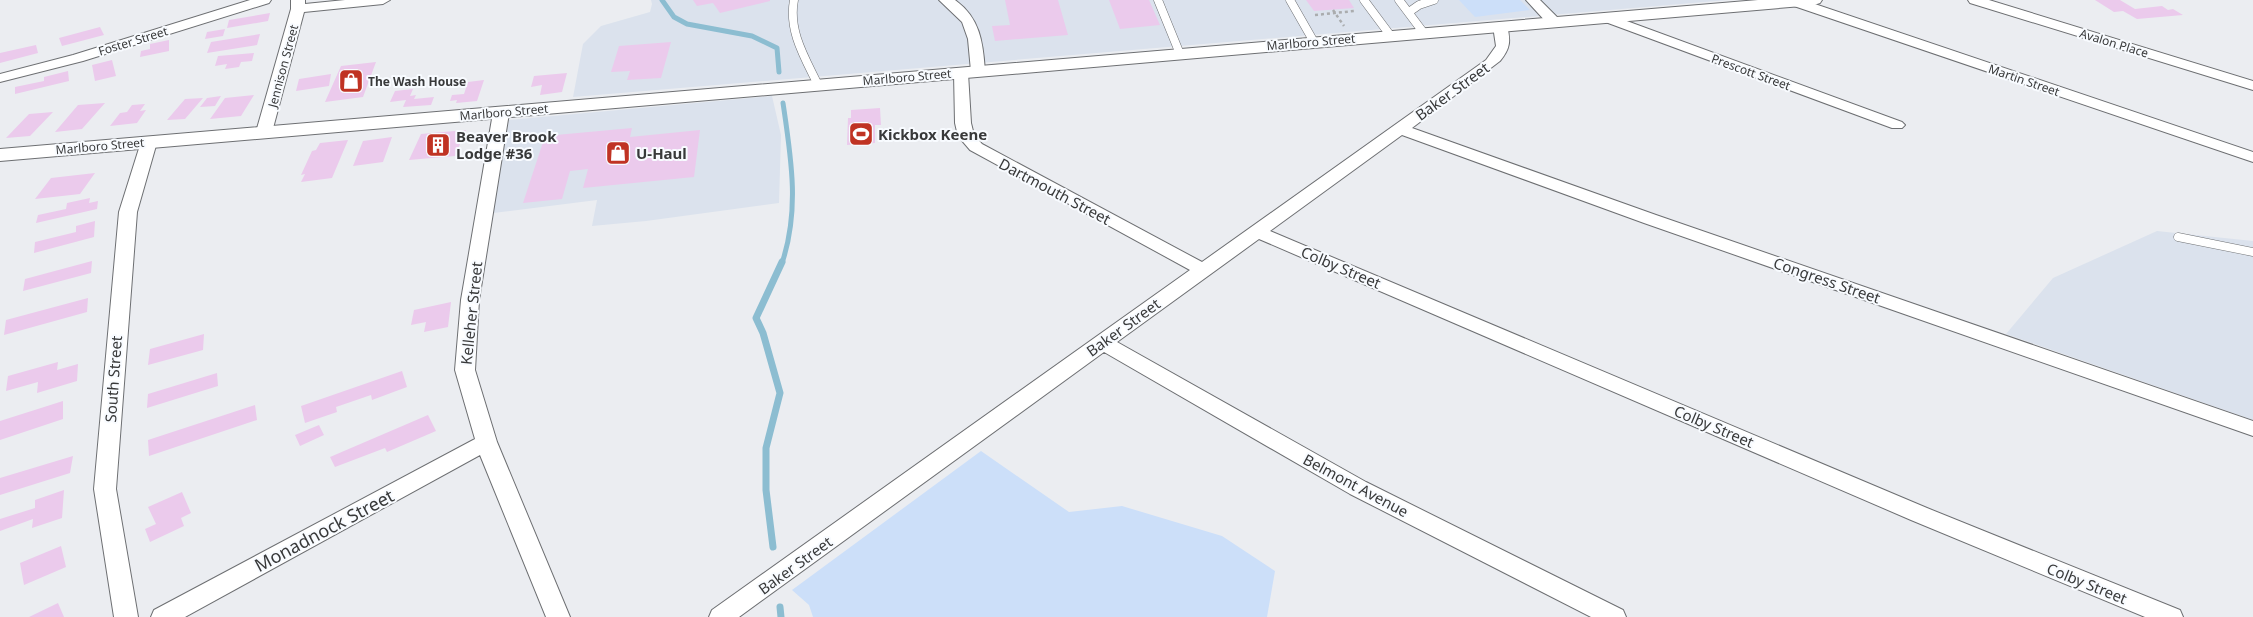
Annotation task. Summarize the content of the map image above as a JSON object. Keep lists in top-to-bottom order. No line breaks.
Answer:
{"streets":{"street":["Foster Street","Marlboro Street","Avalon Place","Jennison Street","Prescott Street","Martin Street","Baker Street","Dartmouth Street","Colby Street","Congress Street","Kelleher Street","South Street","Belmont Avenue","Monadnock Street"]},"crossings":[["Marlboro Street","Jennison Street"],["Marlboro Street","Prescott Street"],["Marlboro Street","Martin Street"],["Marlboro Street","Baker Street"],["Marlboro Street","Dartmouth Street"],["Marlboro Street","Kelleher Street"],["Marlboro Street","South Street"],["Baker Street","Dartmouth Street"],["Baker Street","Colby Street"],["Baker Street","Congress Street"],["Baker Street","Belmont Avenue"],["Kelleher Street","Monadnock Street"]],"places":{"shop":["The Wash House","U-Haul"],"sports":["Kickbox Keene"],"building":["Beaver Brook Lodge #36"]}}
